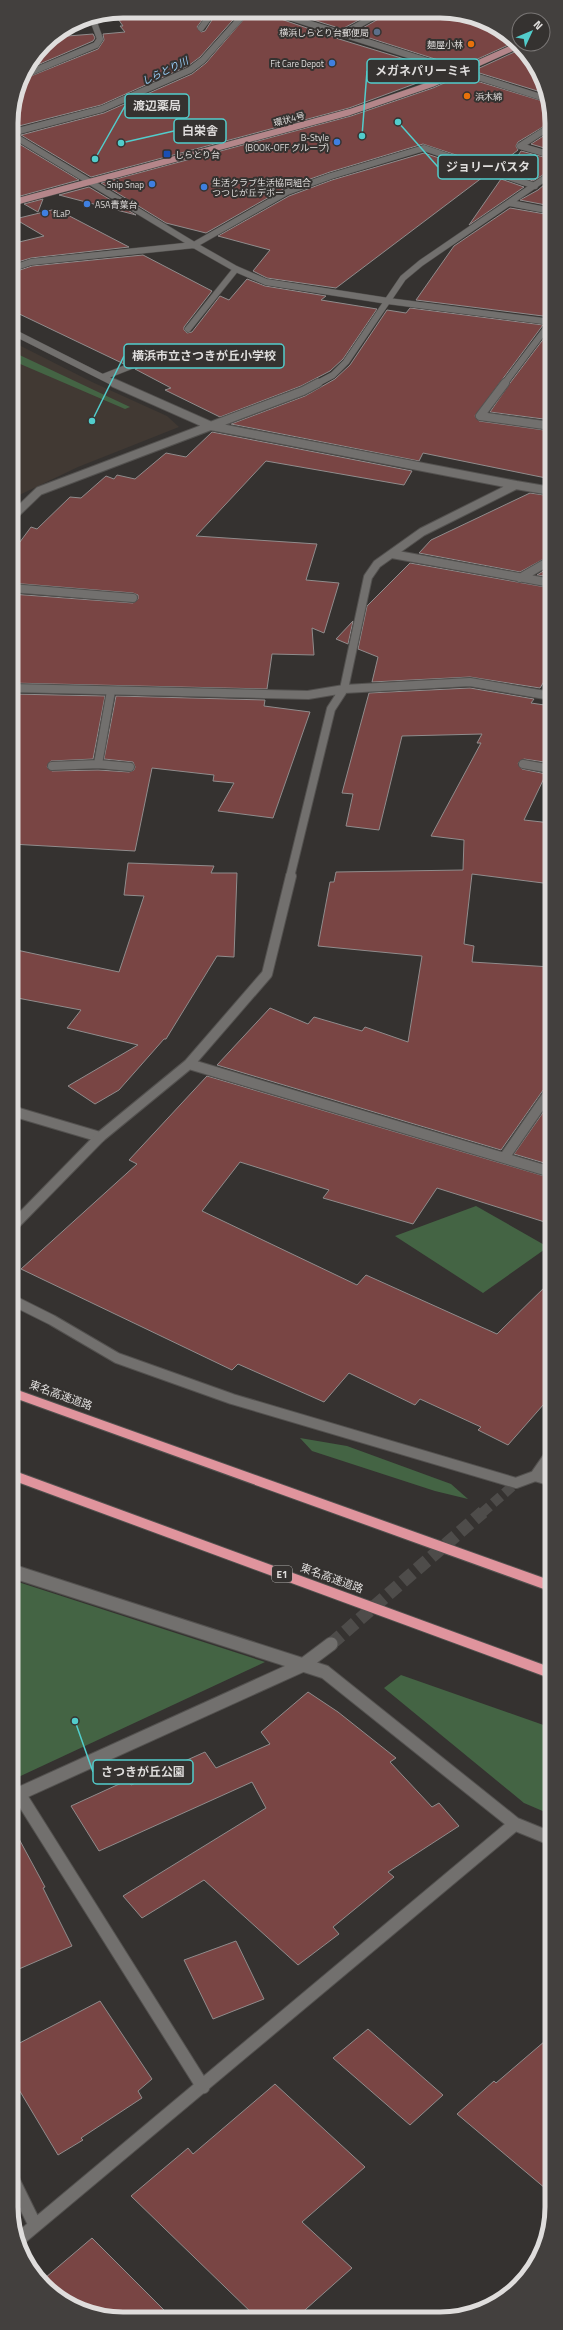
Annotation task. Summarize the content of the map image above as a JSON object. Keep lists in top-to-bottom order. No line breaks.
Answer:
{"streets":{"highway":["東名高速道路","E1"],"main road":["環状4号"]},"water":["しらとり川"],"places":{"other":["横浜しらとり台郵便局","麺屋小林","Fit Care Depot","浜木綿","ジョリーパスタ","メガネパリーミキ","B-Style (BOOK-OFF グループ)","白栄舎","渡辺薬局","Snip Snap","生活クラブ生活協同組合 つつじが丘デポー","ASA青葉台","fLaP","横浜市立さつきが丘小学校","さつきが丘公園"],"transit":["しらとり台"]},"north":"top right"}
